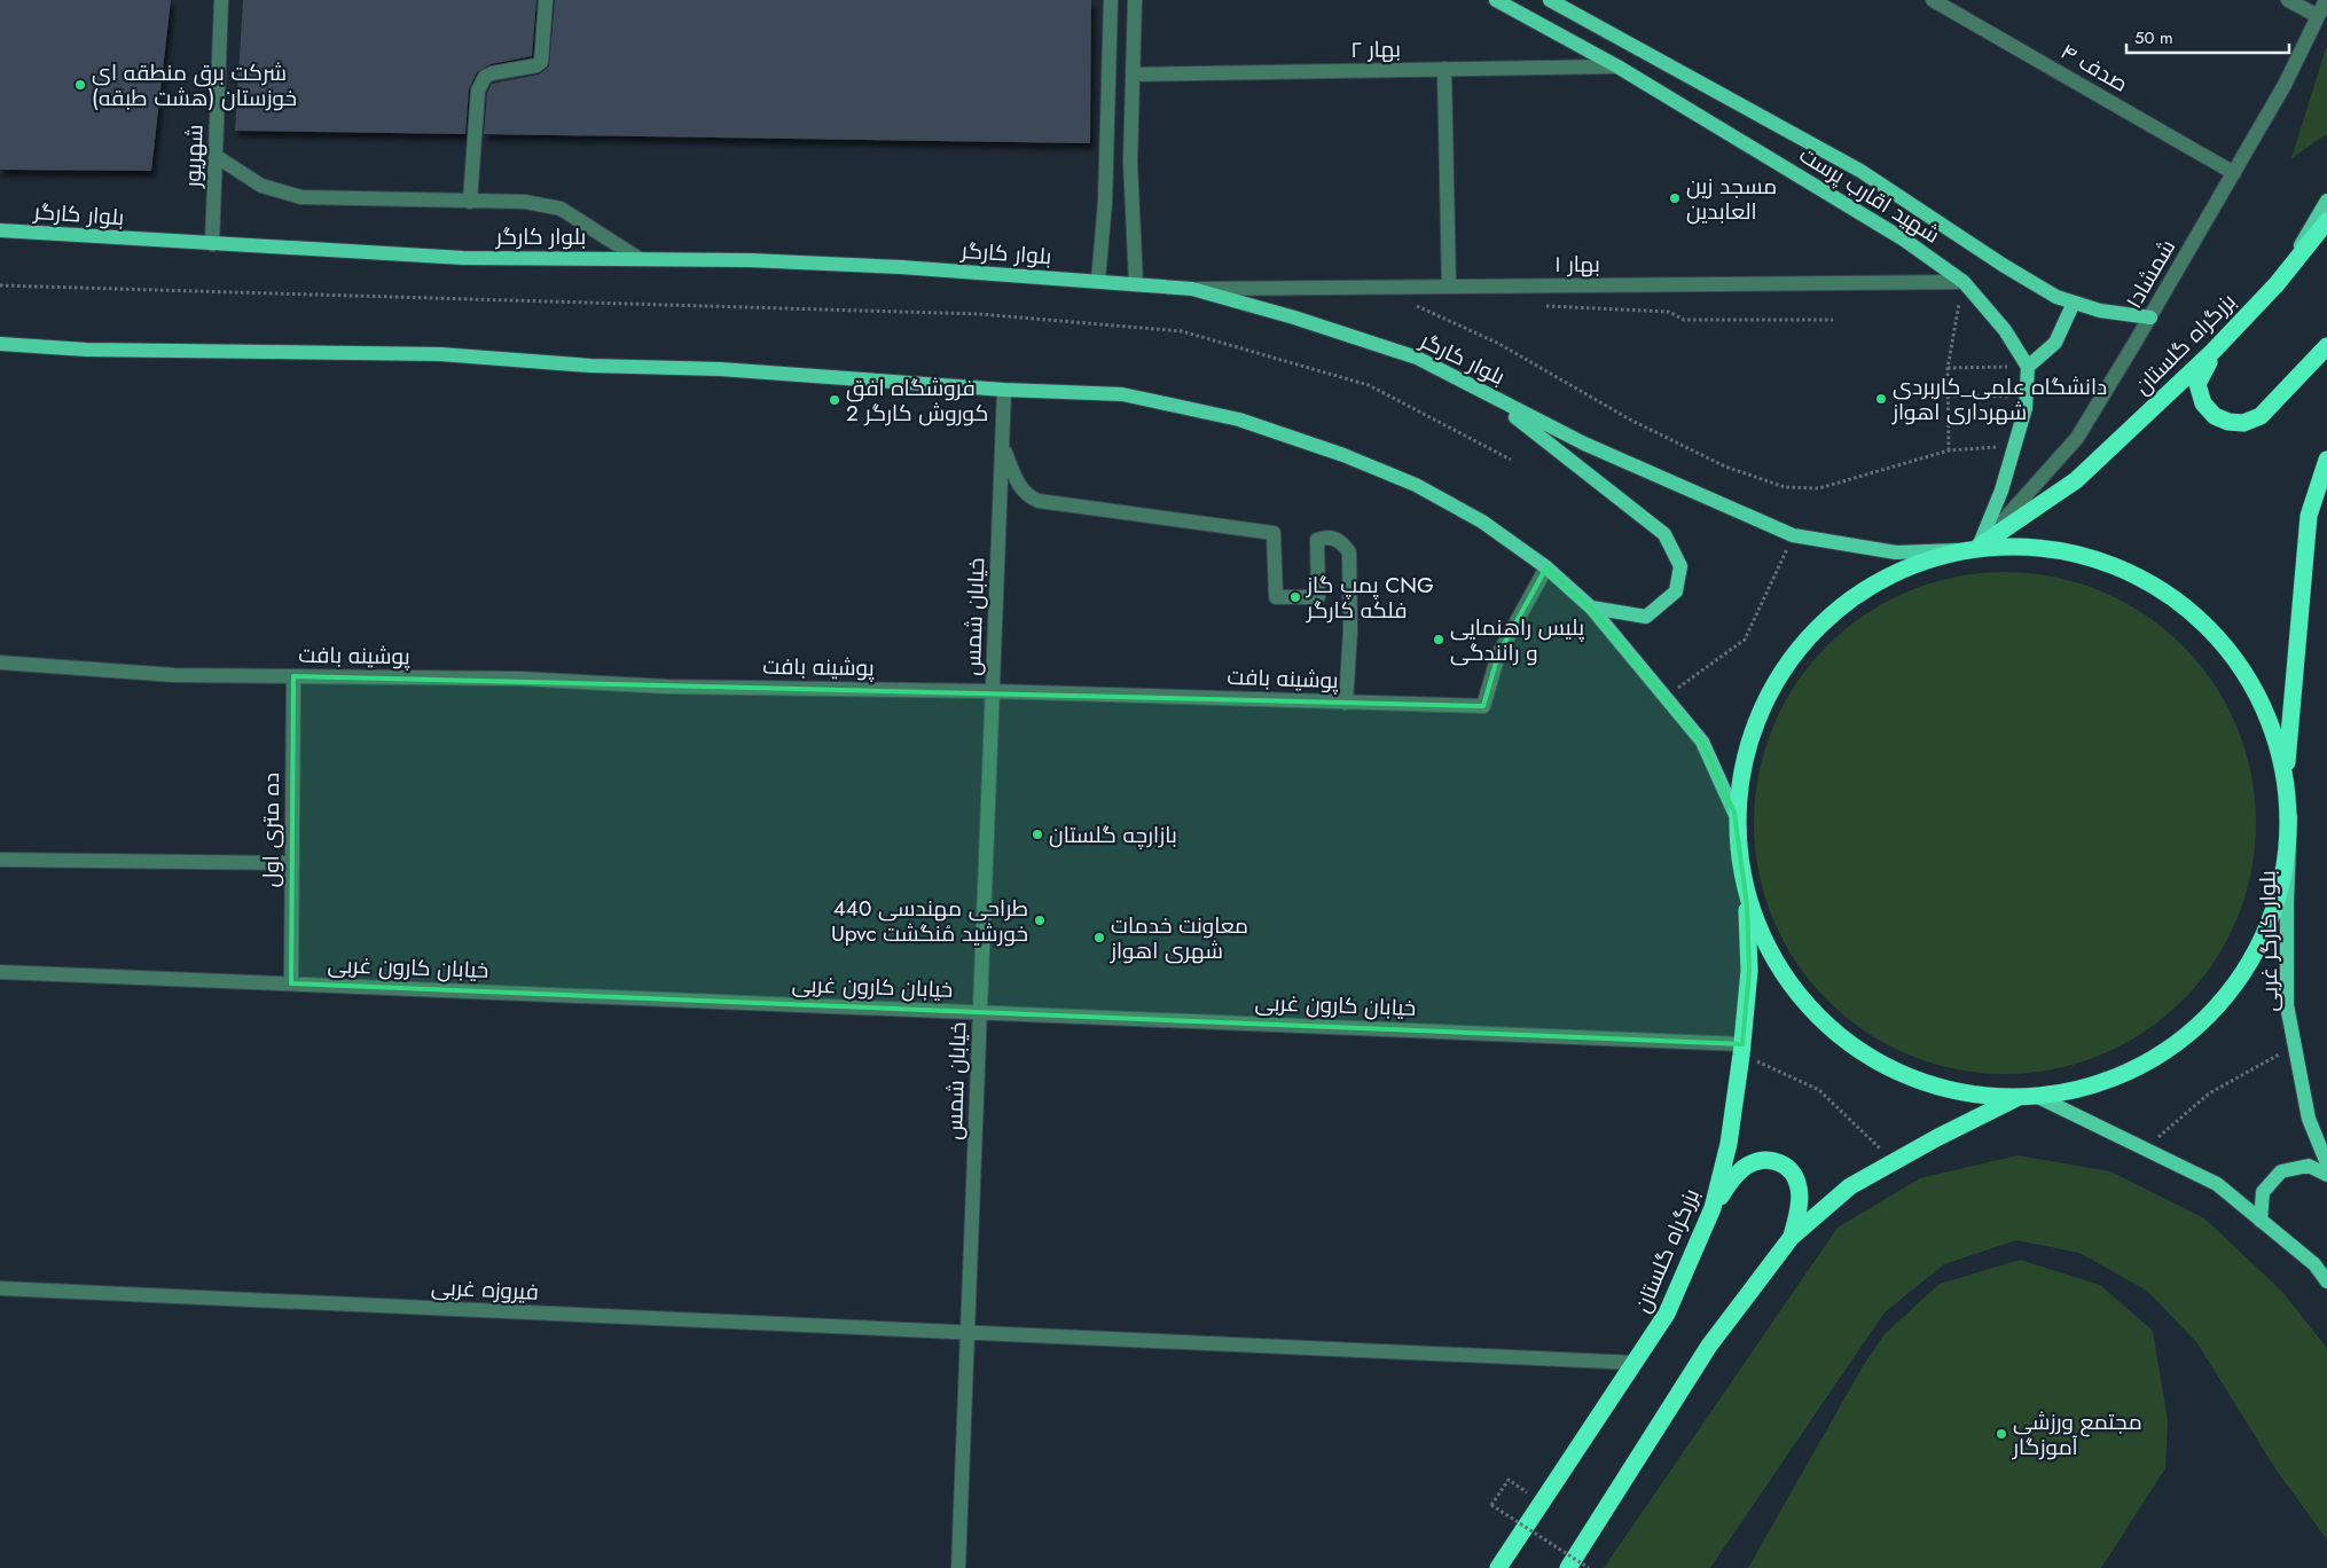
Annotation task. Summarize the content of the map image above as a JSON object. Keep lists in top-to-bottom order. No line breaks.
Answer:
{"streets":{"highway":["بزرگراه گلستان"],"main road":["شهید اقارب پرست","بلوار کارگر","بلوار کارگر غربی"],"street":["بهار ۲","صدف ۴","شهریور","بهار ۱","شمشاد۱","خیابان شمس","پوشینه بافت","ده متری اول","خیابان کارون غربی","فیروزه غربی"]},"crossings":[["بهار ۲","شهید اقارب پرست"],["صدف ۴","شمشاد۱"],["شهریور","بلوار کارگر"],["شهید اقارب پرست","بهار ۱"],["شهید اقارب پرست","شمشاد۱"],["بلوار کارگر","بهار ۱"],["شمشاد۱","بزرگراه گلستان"],["بزرگراه گلستان","خیابان کارون غربی"],["بزرگراه گلستان","فیروزه غربی"],["خیابان شمس","پوشینه بافت"],["خیابان شمس","خیابان کارون غربی"],["خیابان شمس","فیروزه غربی"],["پوشینه بافت","ده متری اول"],["ده متری اول","خیابان کارون غربی"]],"places":["شرکت برق منطقه ای خوزستان (هشت طبقه)","مسجد زین العابدین","دانشگاه علمی_کاربردی شهرداری اهواز","فروشگاه افق کوروش کارگر 2","پمپ گاز CNG فلکه کارگر","پلیس راهنمایی و رانندگی","بازارچه گلستان","طراحی مهندسی 440 Upvc خورشید مُنگشت","معاونت خدمات شهری اهواز","مجتمع ورزشی آموزگار"],"scale_bar":"50 m"}
